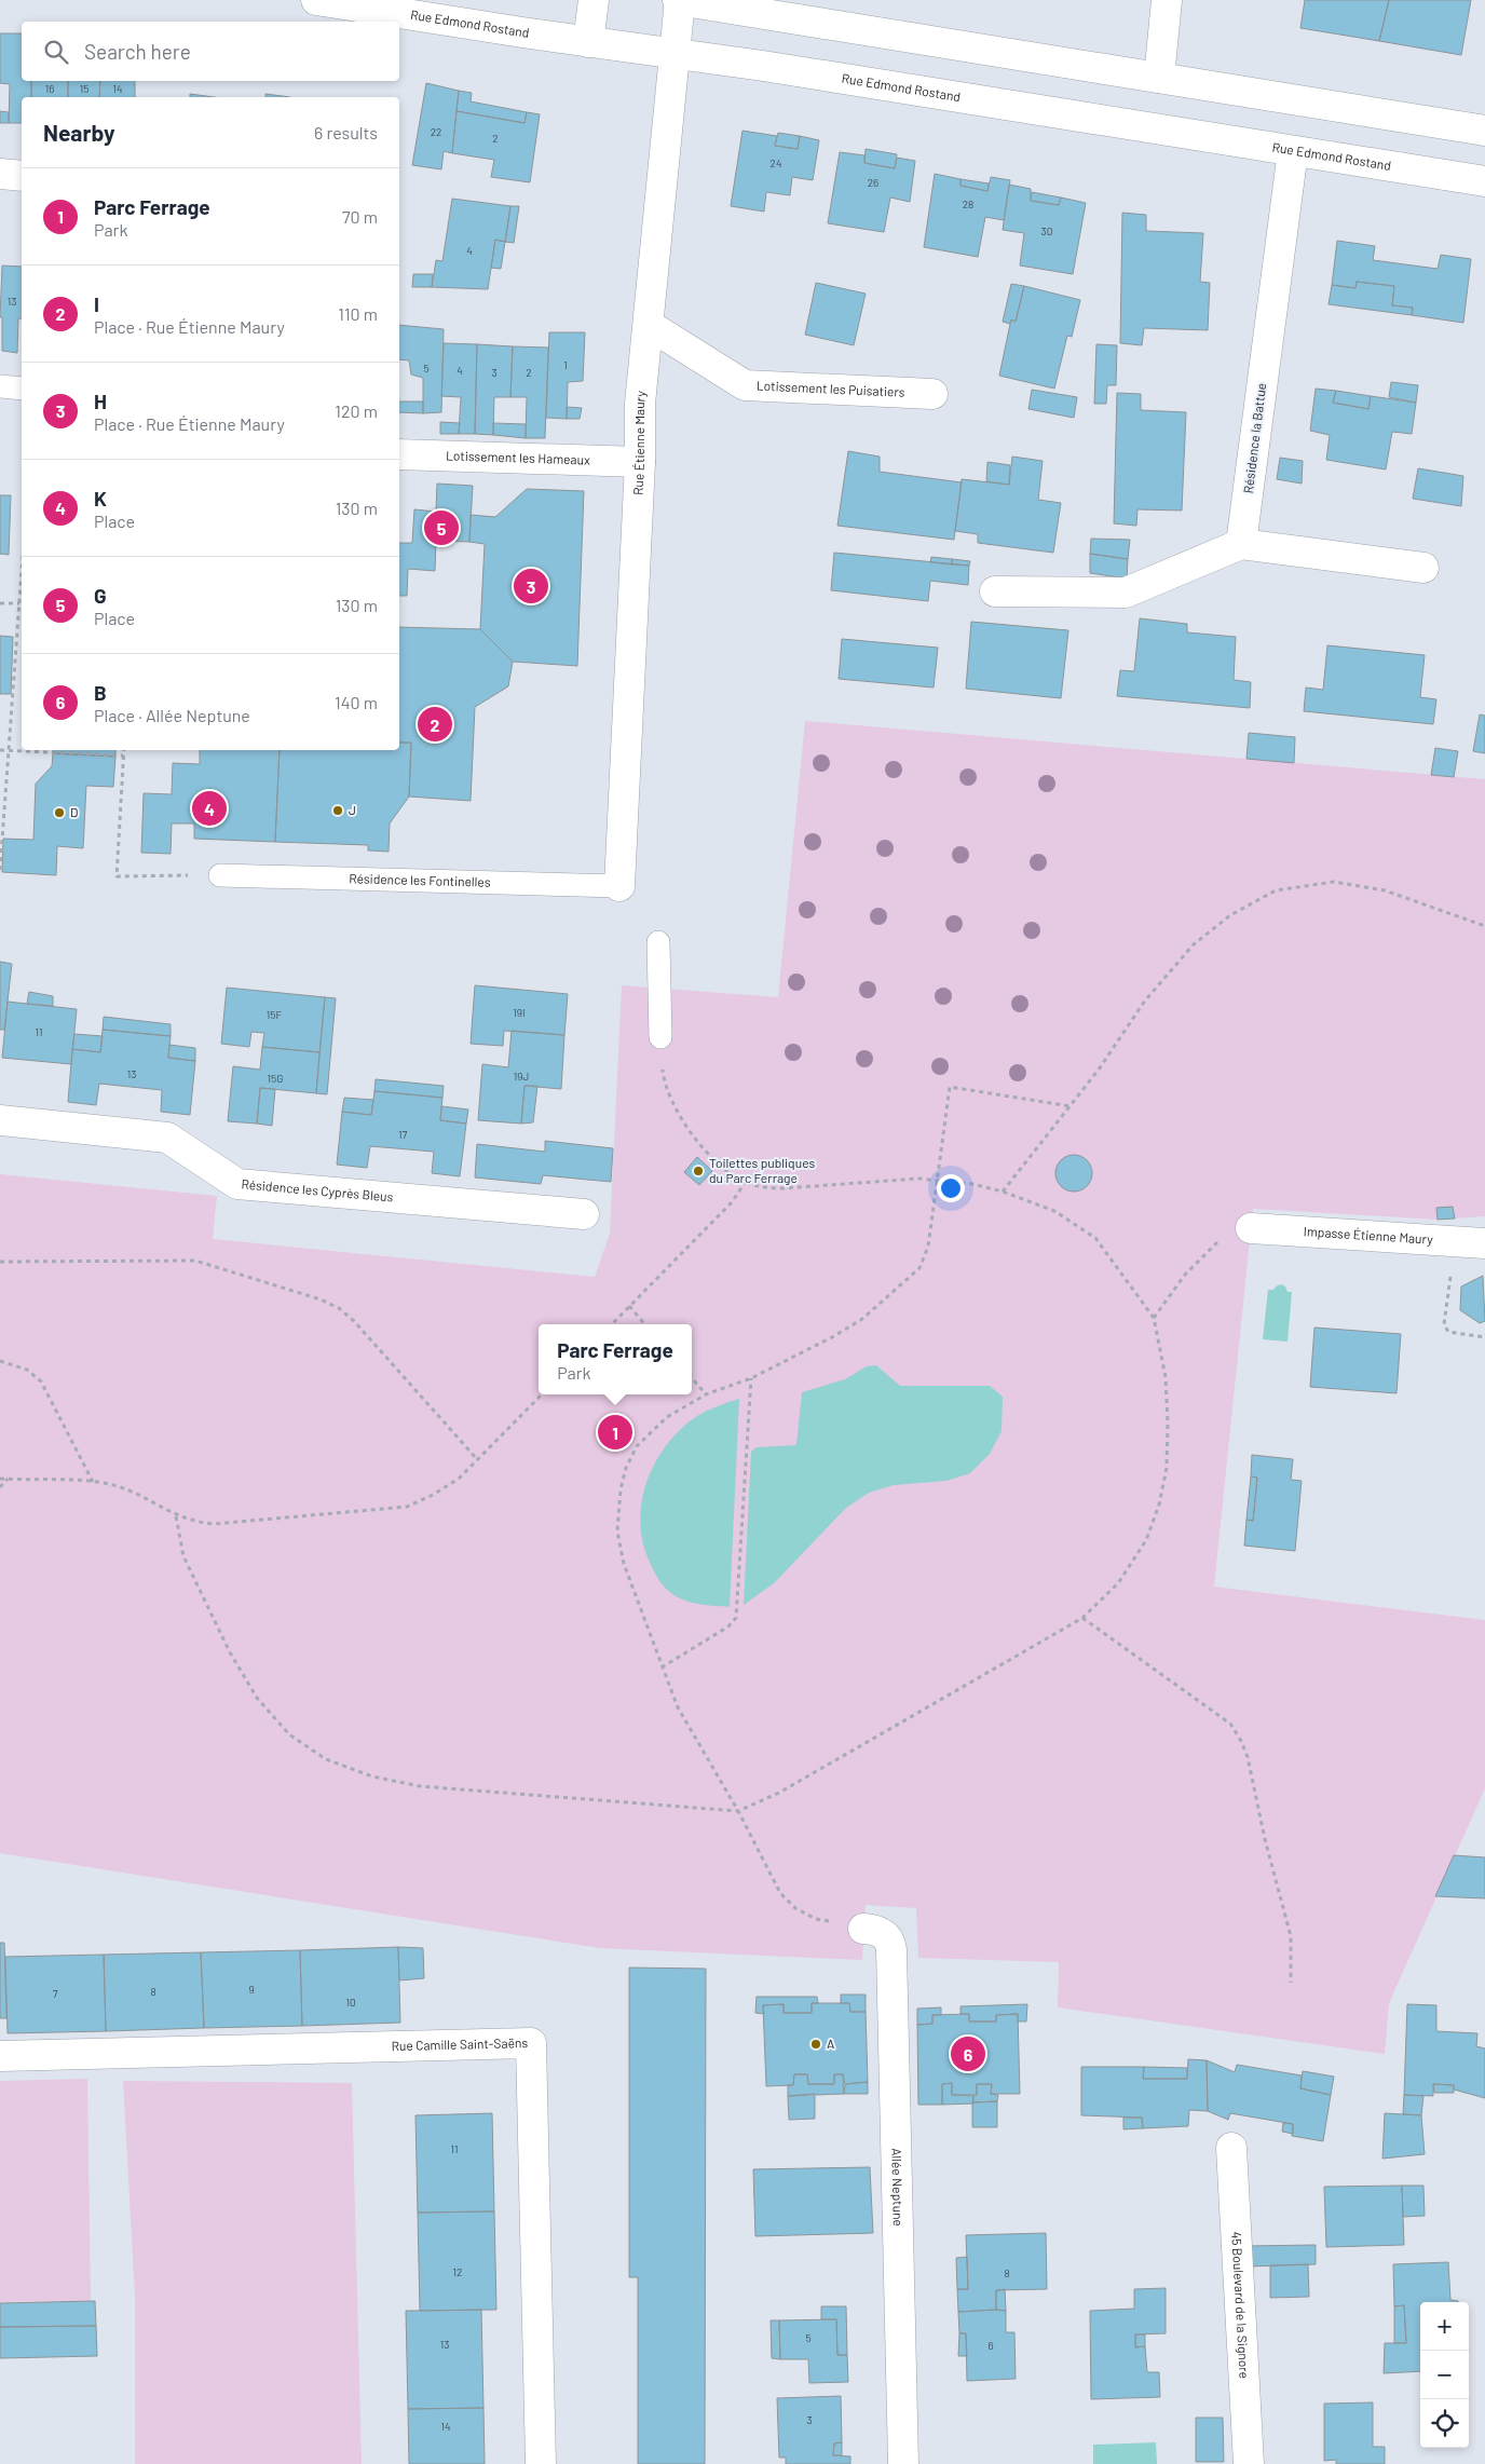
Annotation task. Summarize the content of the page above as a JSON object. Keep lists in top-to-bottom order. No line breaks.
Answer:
{"streets":{"street":["Rue Edmond Rostand","Lotissement les Puisatiers","Résidence la Battue","Rue Étienne Maury","Lotissement les Hameaux","Résidence les Cyprès Bleus","Impasse Étienne Maury","Rue Camille Saint-Saëns","Allée Neptune","45 Boulevard de la Signore"],"lane":["Résidence les Fontinelles"]},"crossings":[["Rue Edmond Rostand","Résidence la Battue"],["Rue Edmond Rostand","Rue Étienne Maury"],["Lotissement les Puisatiers","Rue Étienne Maury"],["Rue Étienne Maury","Lotissement les Hameaux"],["Rue Étienne Maury","Résidence les Fontinelles"]],"places":["J","D","Toilettes publiques du Parc Ferrage","A"],"house_numbers":["16","15","14","22","2","24","26","28","30","4","13","1","5","4","3","2","19I","15F","11","13","19J","15G","17","9","8","7","10","11","12","8","5","13","6","3","14"],"page":{"search":"Search here","heading":["Nearby","6 results"],"list":[{"mark":"1","name":"Parc Ferrage","note":"Park","value":"70 m"},{"mark":"2","name":"I","note":"Place · Rue Étienne Maury","value":"110 m"},{"mark":"3","name":"H","note":"Place · Rue Étienne Maury","value":"120 m"},{"mark":"4","name":"K","note":"Place","value":"130 m"},{"mark":"5","name":"G","note":"Place","value":"130 m"},{"mark":"6","name":"B","note":"Place · Allée Neptune","value":"140 m"}],"pins":["5","3","2","4","1","6"],"popup":["Parc Ferrage","Park"],"map_buttons":["+","−"]}}
